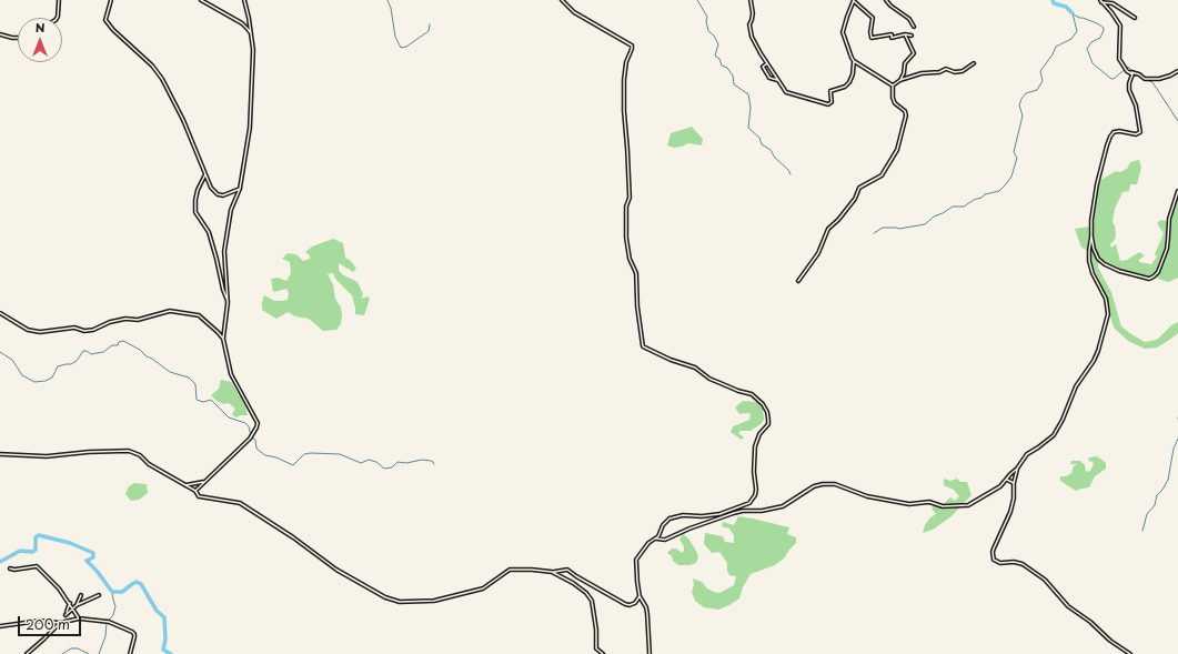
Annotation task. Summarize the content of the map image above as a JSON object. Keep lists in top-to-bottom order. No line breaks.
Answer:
{"scale_bar":"200 m","north":"top"}
